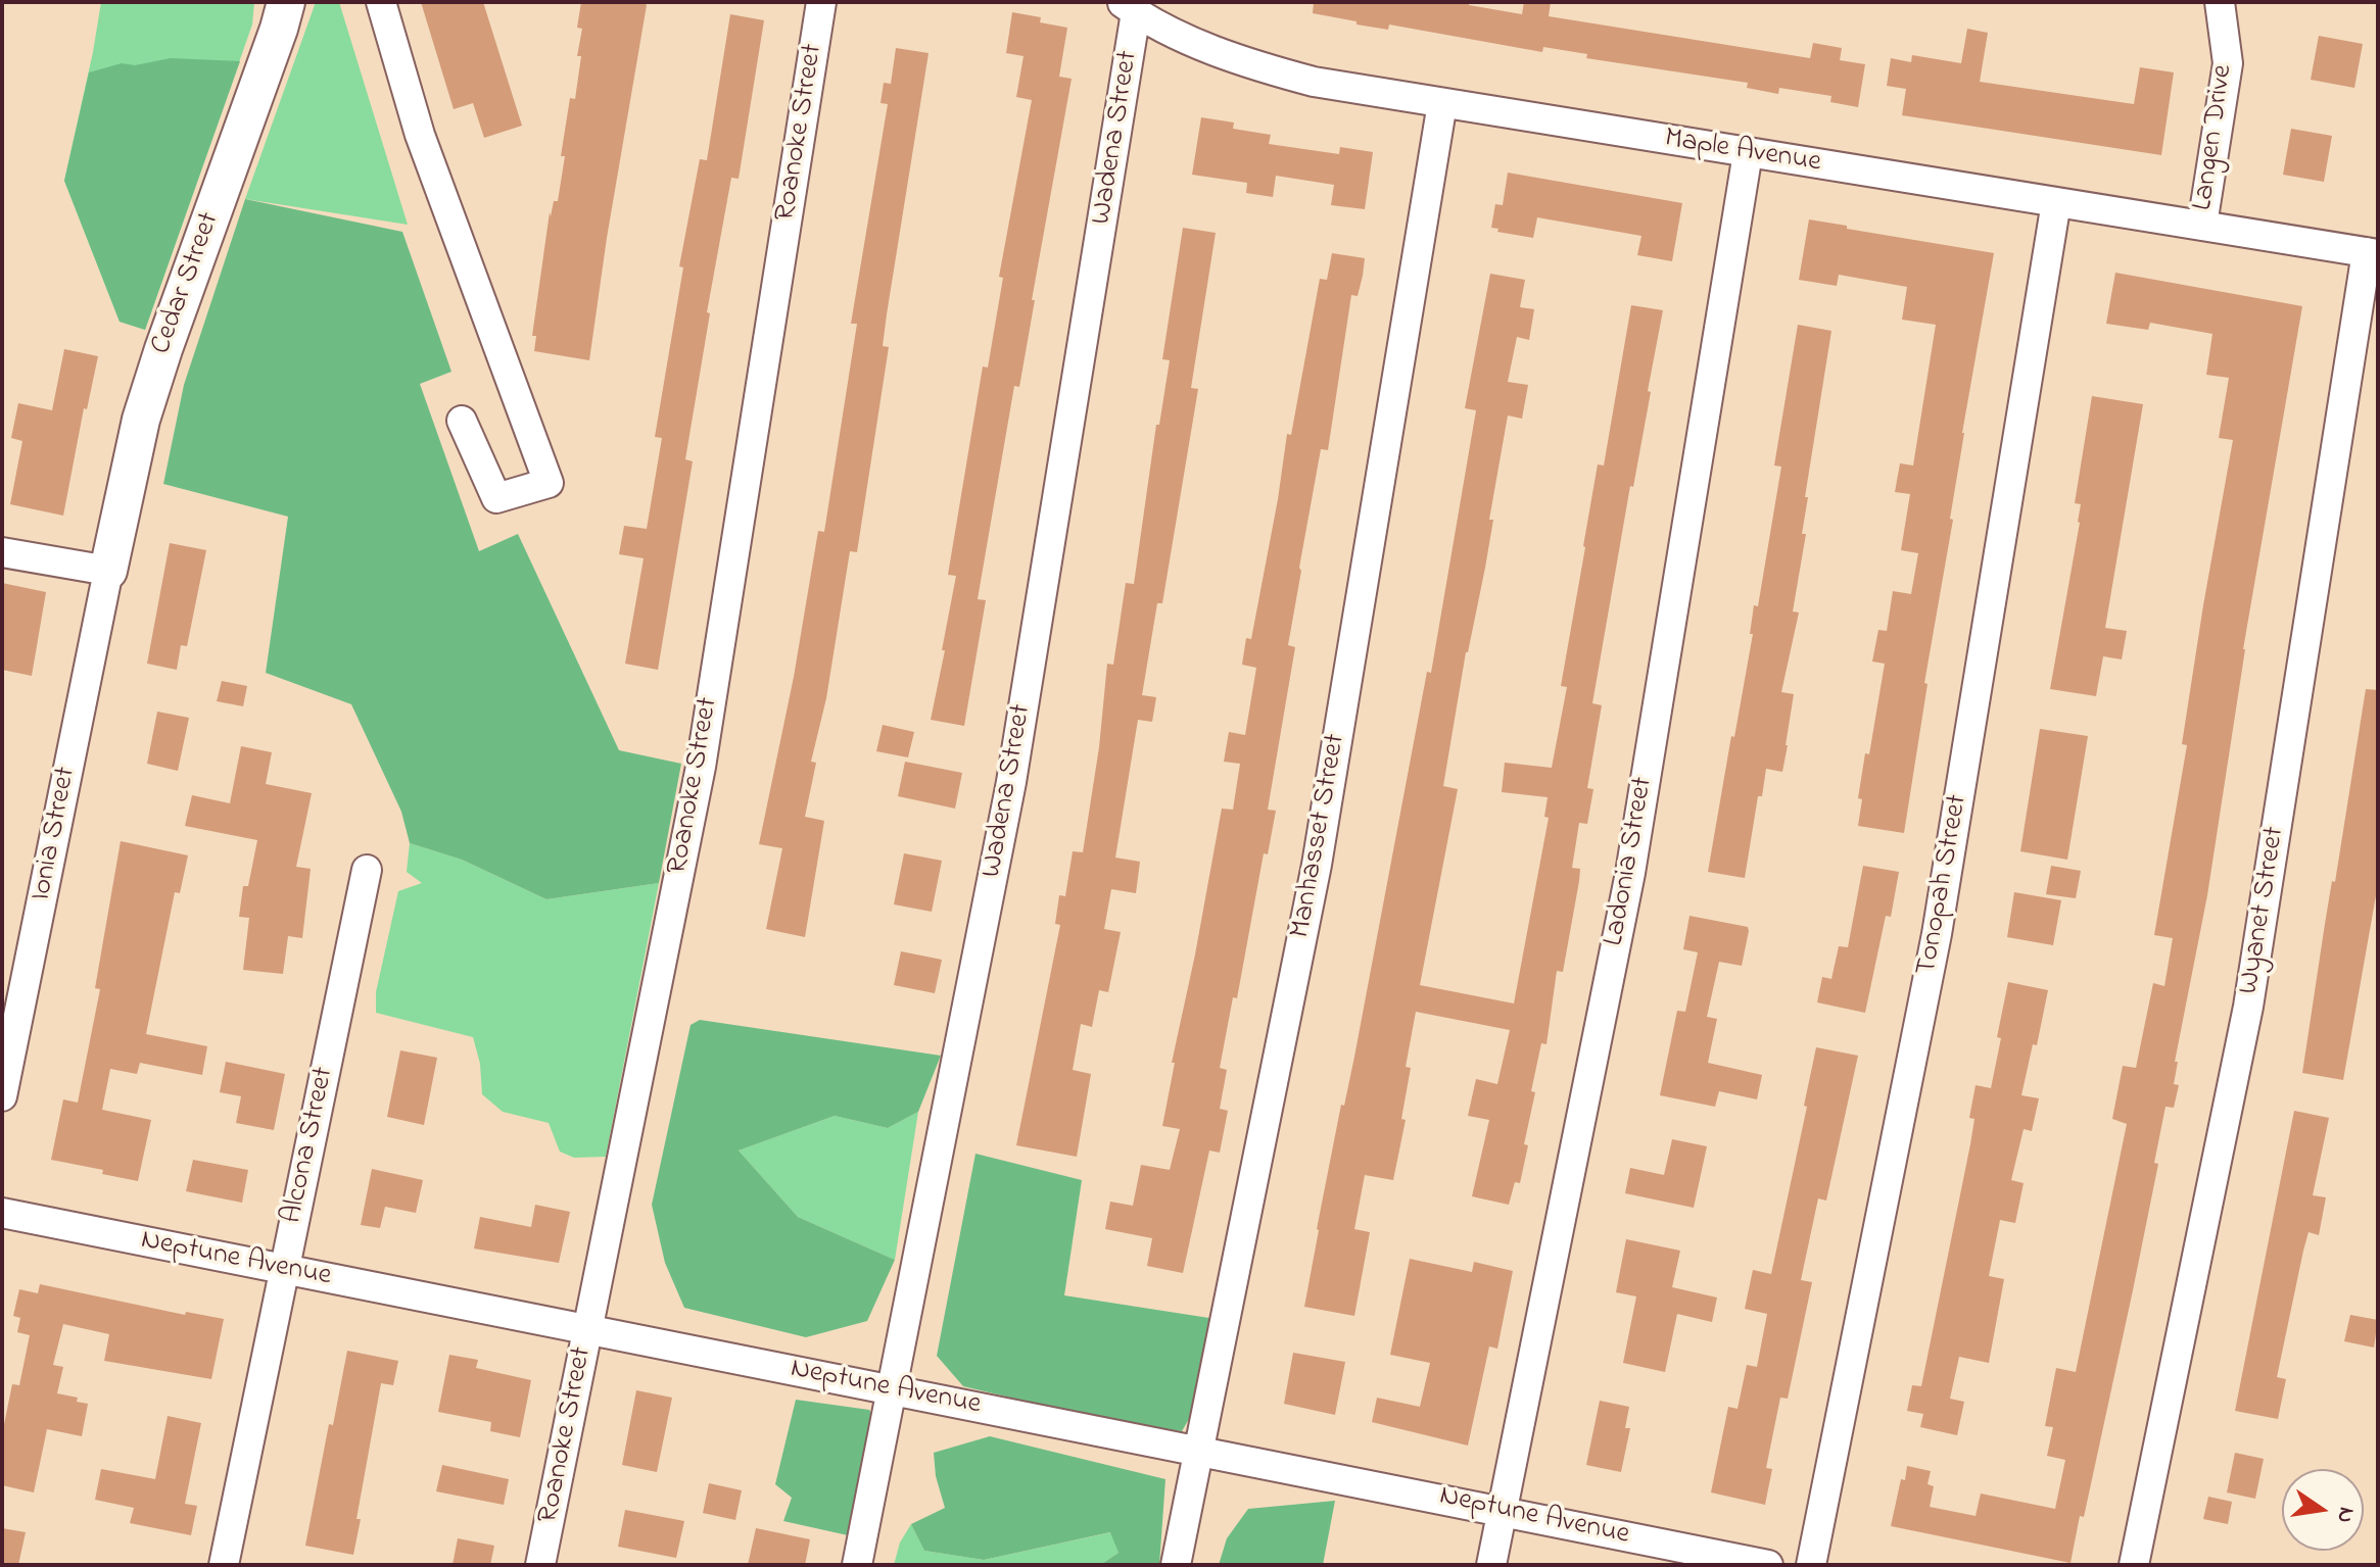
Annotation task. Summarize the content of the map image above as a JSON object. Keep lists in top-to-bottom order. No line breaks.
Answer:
{"streets":{"street":["Roanoke Street","Wadena Street","Langen Drive","Maple Avenue","Cedar Street","Ionia Street","Manhasset Street","Ladonia Street","Tonopah Street","Wyanet Street","Alcona Street","Neptune Avenue"]},"crossings":[["Roanoke Street","Neptune Avenue"],["Wadena Street","Maple Avenue"],["Wadena Street","Neptune Avenue"],["Langen Drive","Maple Avenue"],["Maple Avenue","Manhasset Street"],["Maple Avenue","Ladonia Street"],["Maple Avenue","Tonopah Street"],["Maple Avenue","Wyanet Street"],["Cedar Street","Ionia Street"],["Manhasset Street","Neptune Avenue"],["Ladonia Street","Neptune Avenue"],["Alcona Street","Neptune Avenue"]],"north":"right"}
